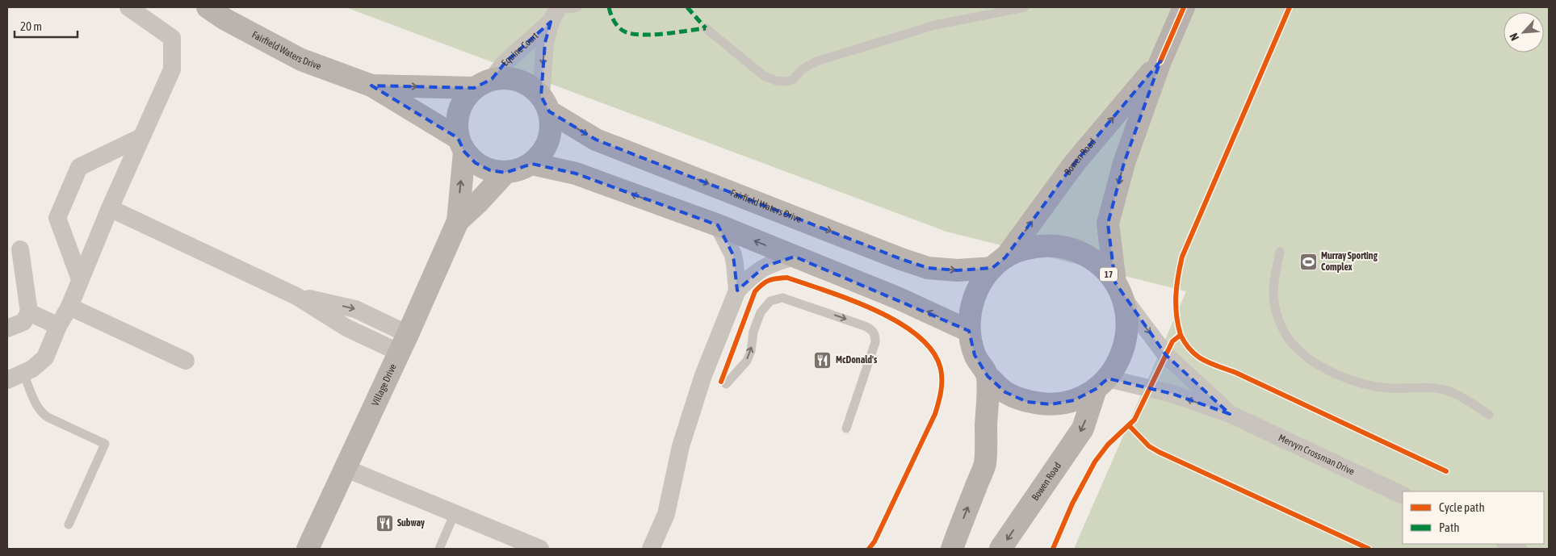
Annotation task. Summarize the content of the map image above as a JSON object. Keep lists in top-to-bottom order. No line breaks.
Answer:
{"streets":{"main road":["Bowen Road","17"],"street":["Fairfield Waters Drive","Equine Court","Village Drive","Mervyn Crossman Drive"]},"crossings":[["Fairfield Waters Drive","Equine Court"],["Fairfield Waters Drive","Bowen Road"],["Fairfield Waters Drive","Village Drive"],["Equine Court","Village Drive"],["Bowen Road","Mervyn Crossman Drive"]],"one_way":["Equine Court"],"places":{"sports":["Murray Sporting Complex"],"restaurant":["McDonald's","Subway"]},"legend":["Cycle path","Path"],"scale_bar":"20 m","north":"bottom left"}
